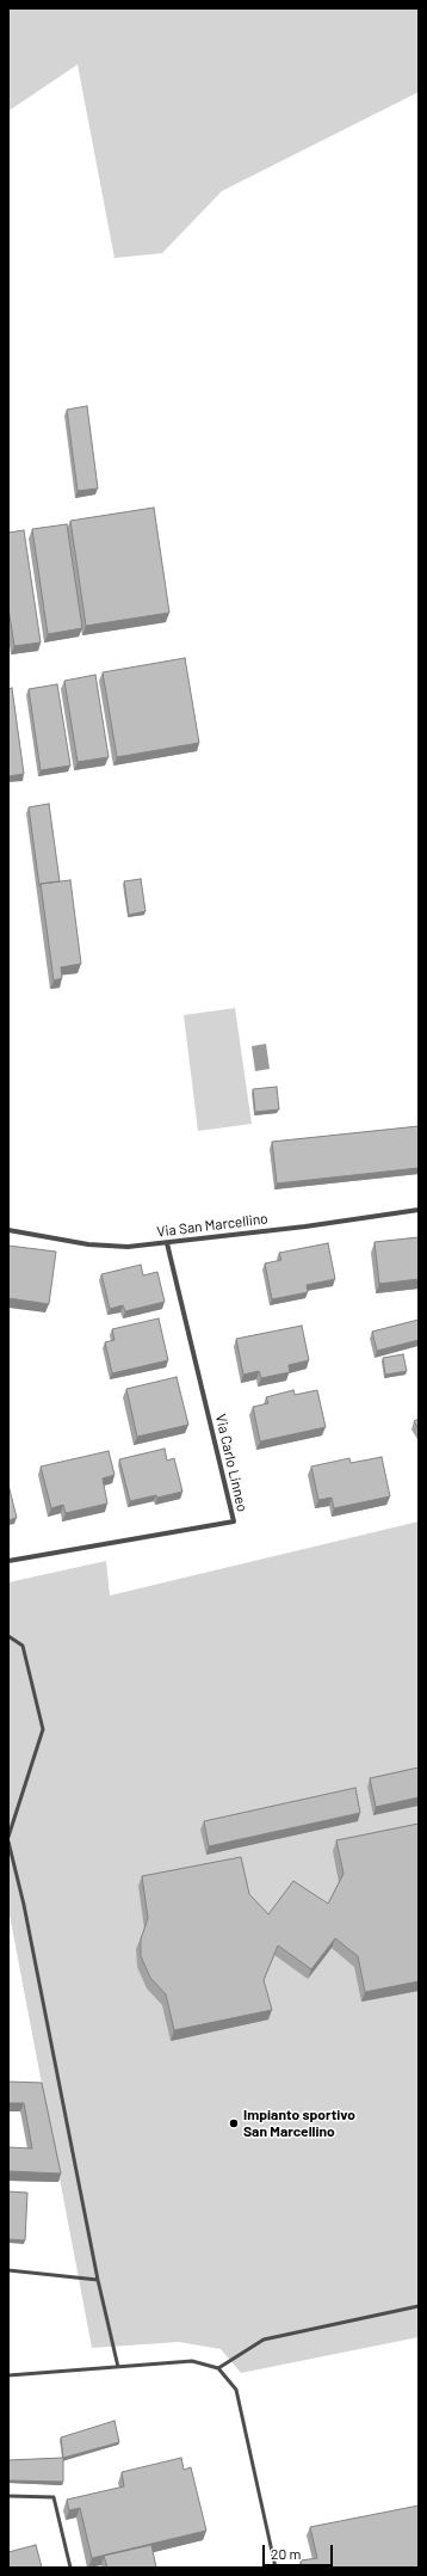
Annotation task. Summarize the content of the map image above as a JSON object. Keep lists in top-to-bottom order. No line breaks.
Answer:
{"streets":{"street":["Via San Marcellino","Via Carlo Linneo"]},"crossings":[["Via San Marcellino","Via Carlo Linneo"]],"places":["Impianto sportivo San Marcellino"],"scale_bar":"20 m"}
